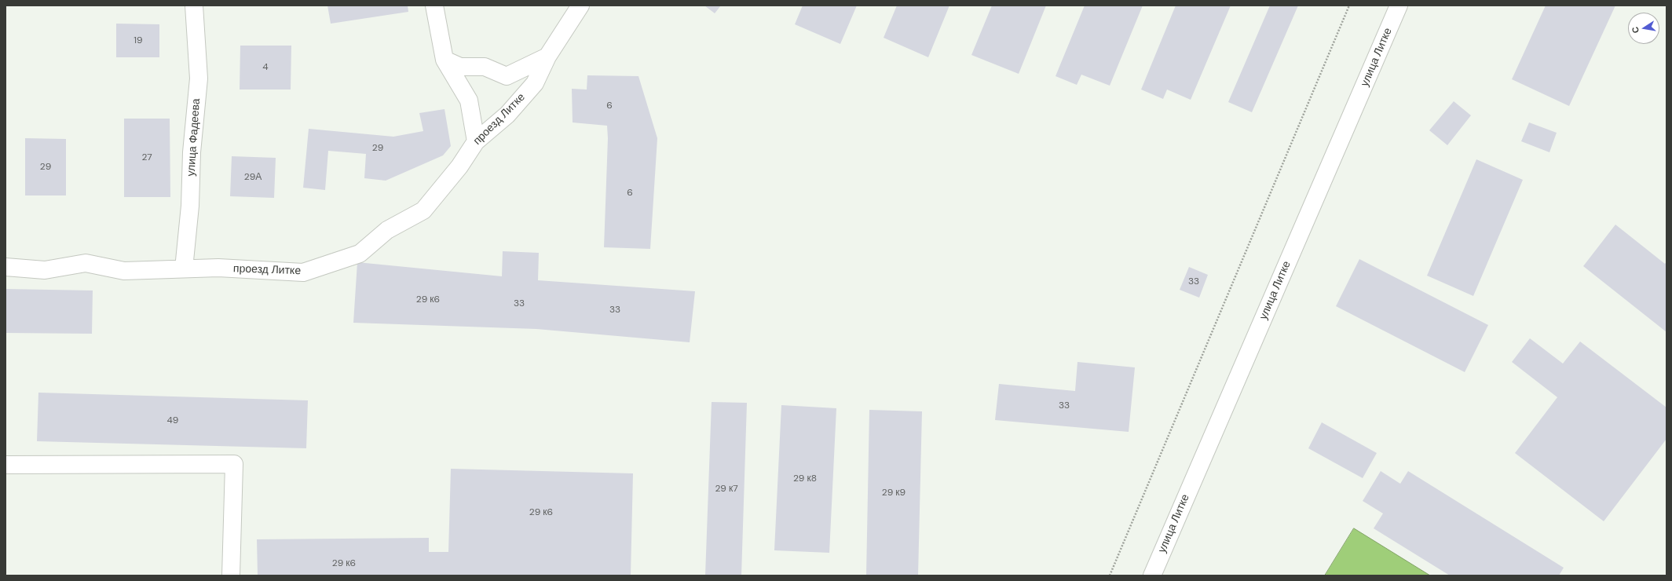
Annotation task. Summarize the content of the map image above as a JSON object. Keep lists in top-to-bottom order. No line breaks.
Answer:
{"streets":{"street":["улица Литке","проезд Литке","улица Фадеева"]},"crossings":[["проезд Литке","улица Фадеева"]],"house_numbers":["19","4","6","29","27","29","29А","6","33","29 к6","33","33","33","49","29 к8","29 к7","29 к9","29 к6","29 к6"],"north":"left"}
